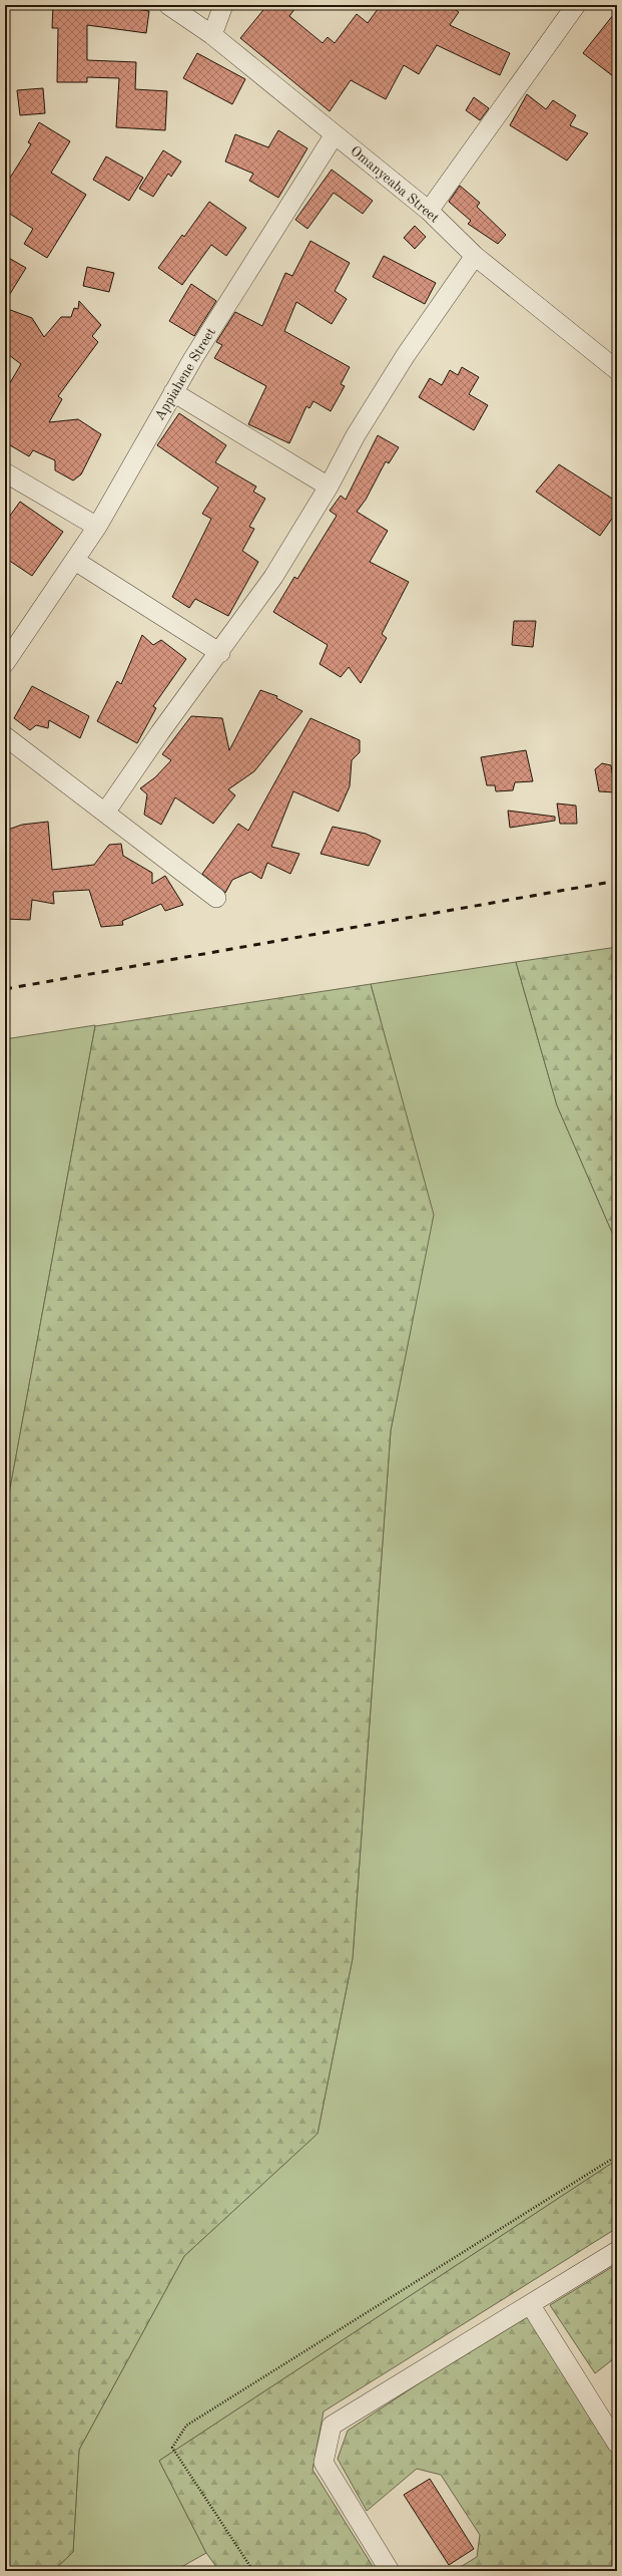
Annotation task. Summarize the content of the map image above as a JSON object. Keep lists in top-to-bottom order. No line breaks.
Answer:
{"streets":{"street":["Omanyeaba Street","Appiahene Street"]},"crossings":[["Omanyeaba Street","Appiahene Street"]]}
